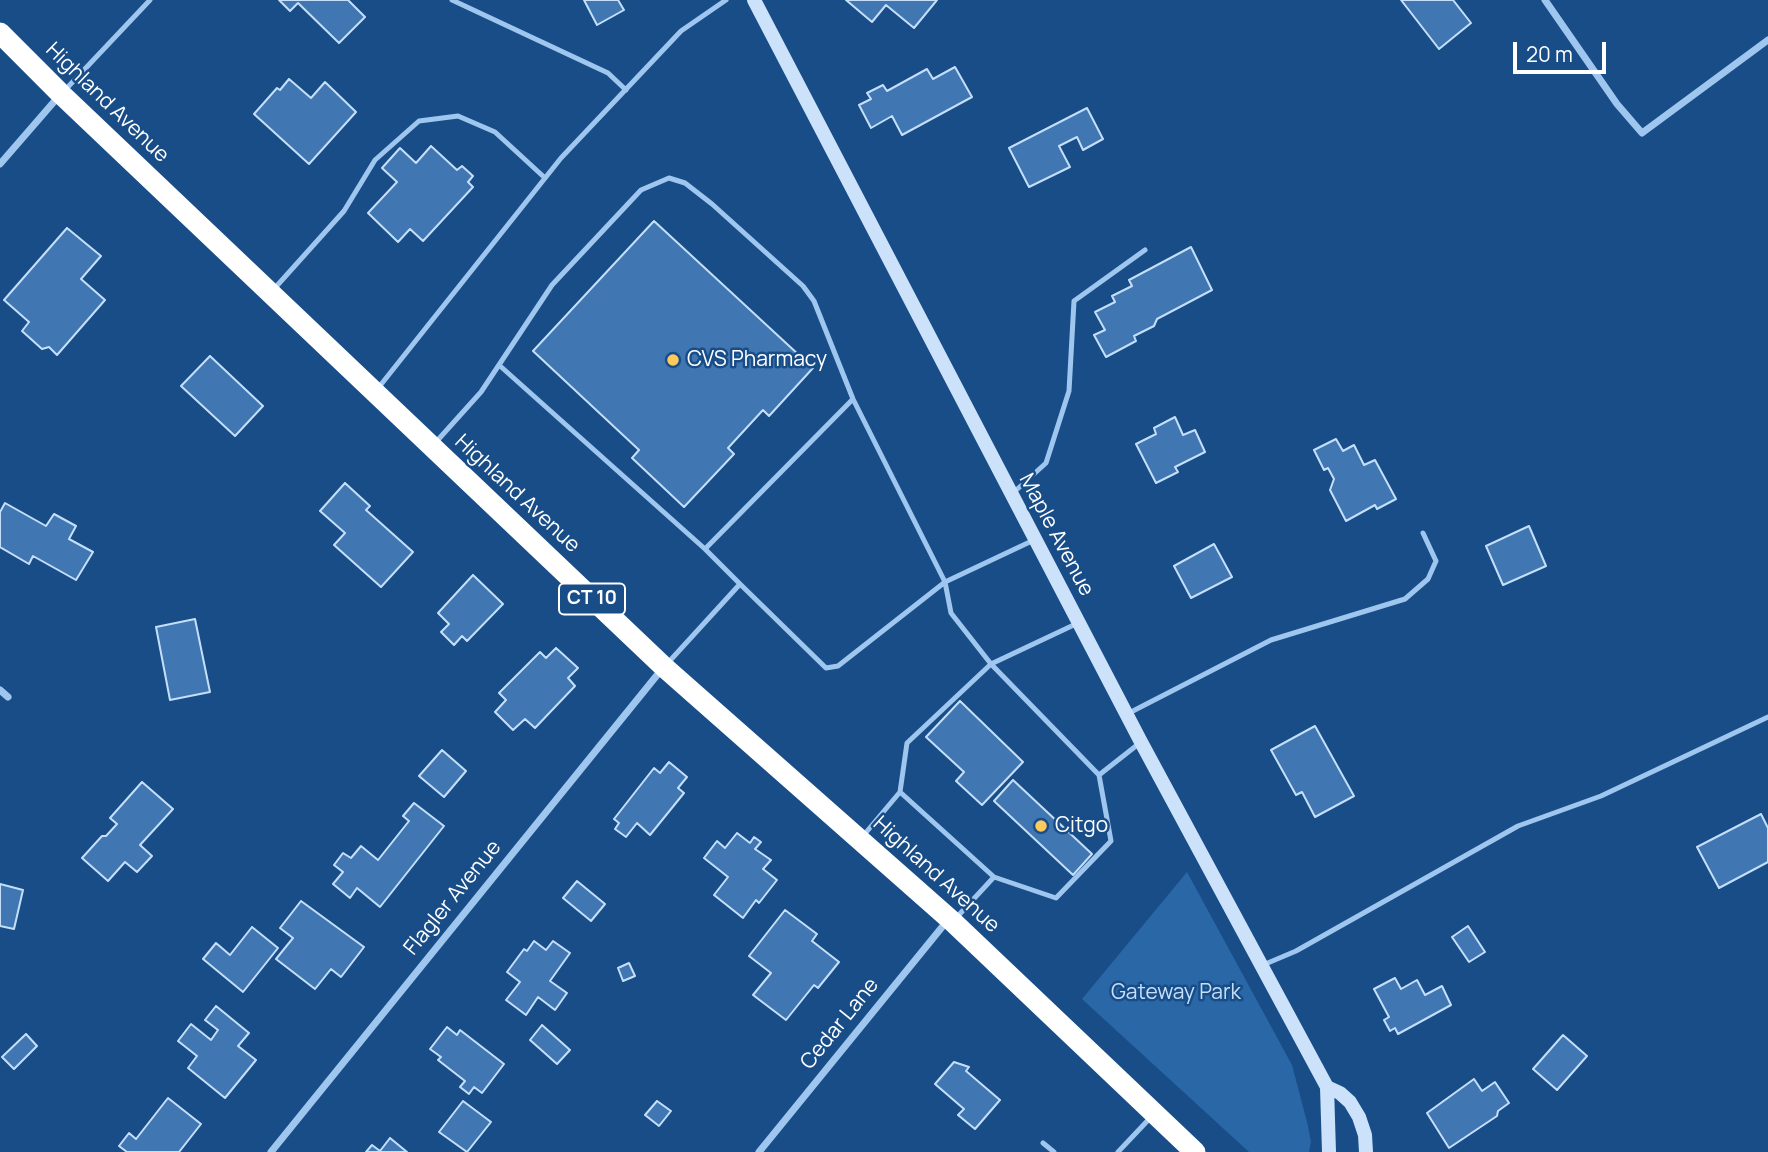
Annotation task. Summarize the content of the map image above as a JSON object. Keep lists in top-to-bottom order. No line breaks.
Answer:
{"streets":{"highway":["Highland Avenue","CT 10"],"street":["Maple Avenue","Flagler Avenue","Cedar Lane"]},"crossings":[["Highland Avenue","Flagler Avenue"],["Highland Avenue","Cedar Lane"]],"parks":["Gateway Park"],"places":["CVS Pharmacy","Citgo"],"scale_bar":"20 m"}
